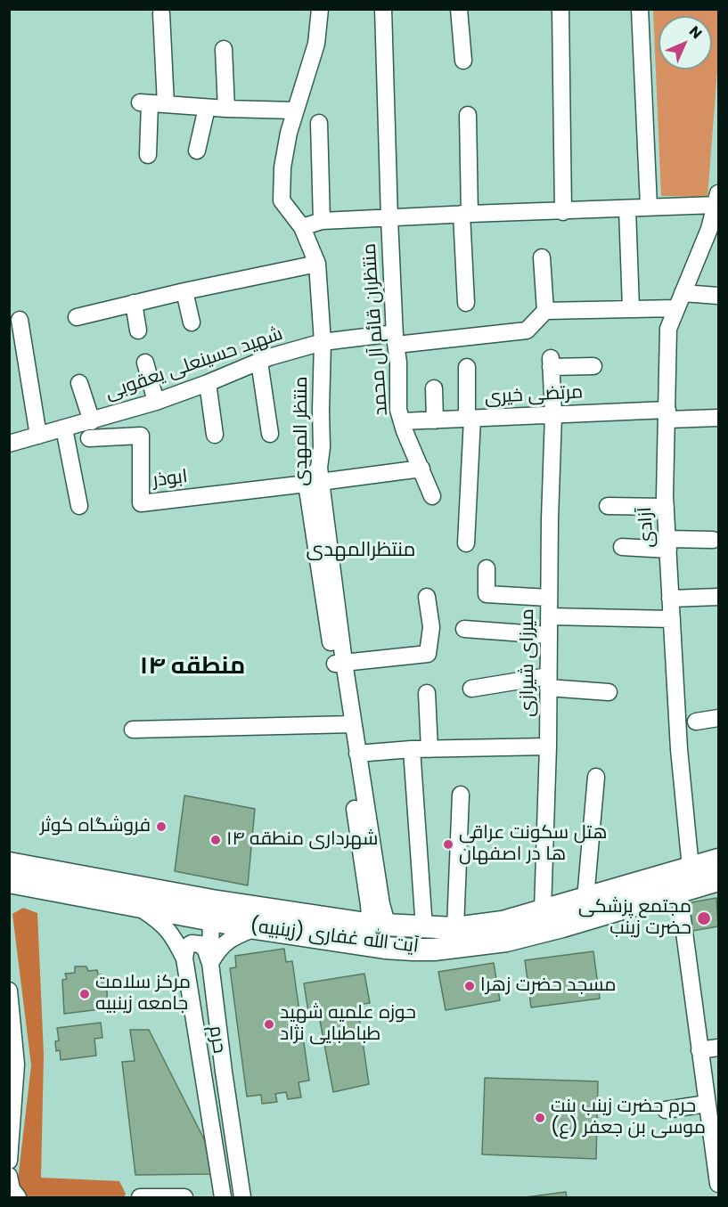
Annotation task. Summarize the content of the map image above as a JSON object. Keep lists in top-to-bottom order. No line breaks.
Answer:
{"streets":{"main road":["آیت الله غفاری (زینبیه)"],"street":["منتظران قائم آل محمد","شهید حسینعلی یعقوبی","مرتضی خیری","منتظر المهدی","ابوذر","آزادی","میرزای شیرازی","حرم"]},"crossings":[["منتظران قائم آل محمد","شهید حسینعلی یعقوبی"],["منتظران قائم آل محمد","مرتضی خیری"],["شهید حسینعلی یعقوبی","منتظر المهدی"],["مرتضی خیری","آزادی"],["مرتضی خیری","میرزای شیرازی"],["منتظر المهدی","ابوذر"],["منتظر المهدی","آیت الله غفاری (زینبیه)"],["آزادی","آیت الله غفاری (زینبیه)"],["میرزای شیرازی","آیت الله غفاری (زینبیه)"],["آیت الله غفاری (زینبیه)","حرم"]],"districts":["منتظرالمهدی","منطقه ۱۴"],"places":["فروشگاه کوثر","شهرداری منطقه ۱۴","هتل سکونت عراقی ها در اصفهان","مجتمع پزشکی حضرت زینب","مسجد حضرت زهرا","مرکز سلامت جامعه زینبیه","حوزه علمیه شهید طباطبایی نژاد","حرم حضرت زینب بنت موسی بن جعفر (ع)"],"north":"top right"}
